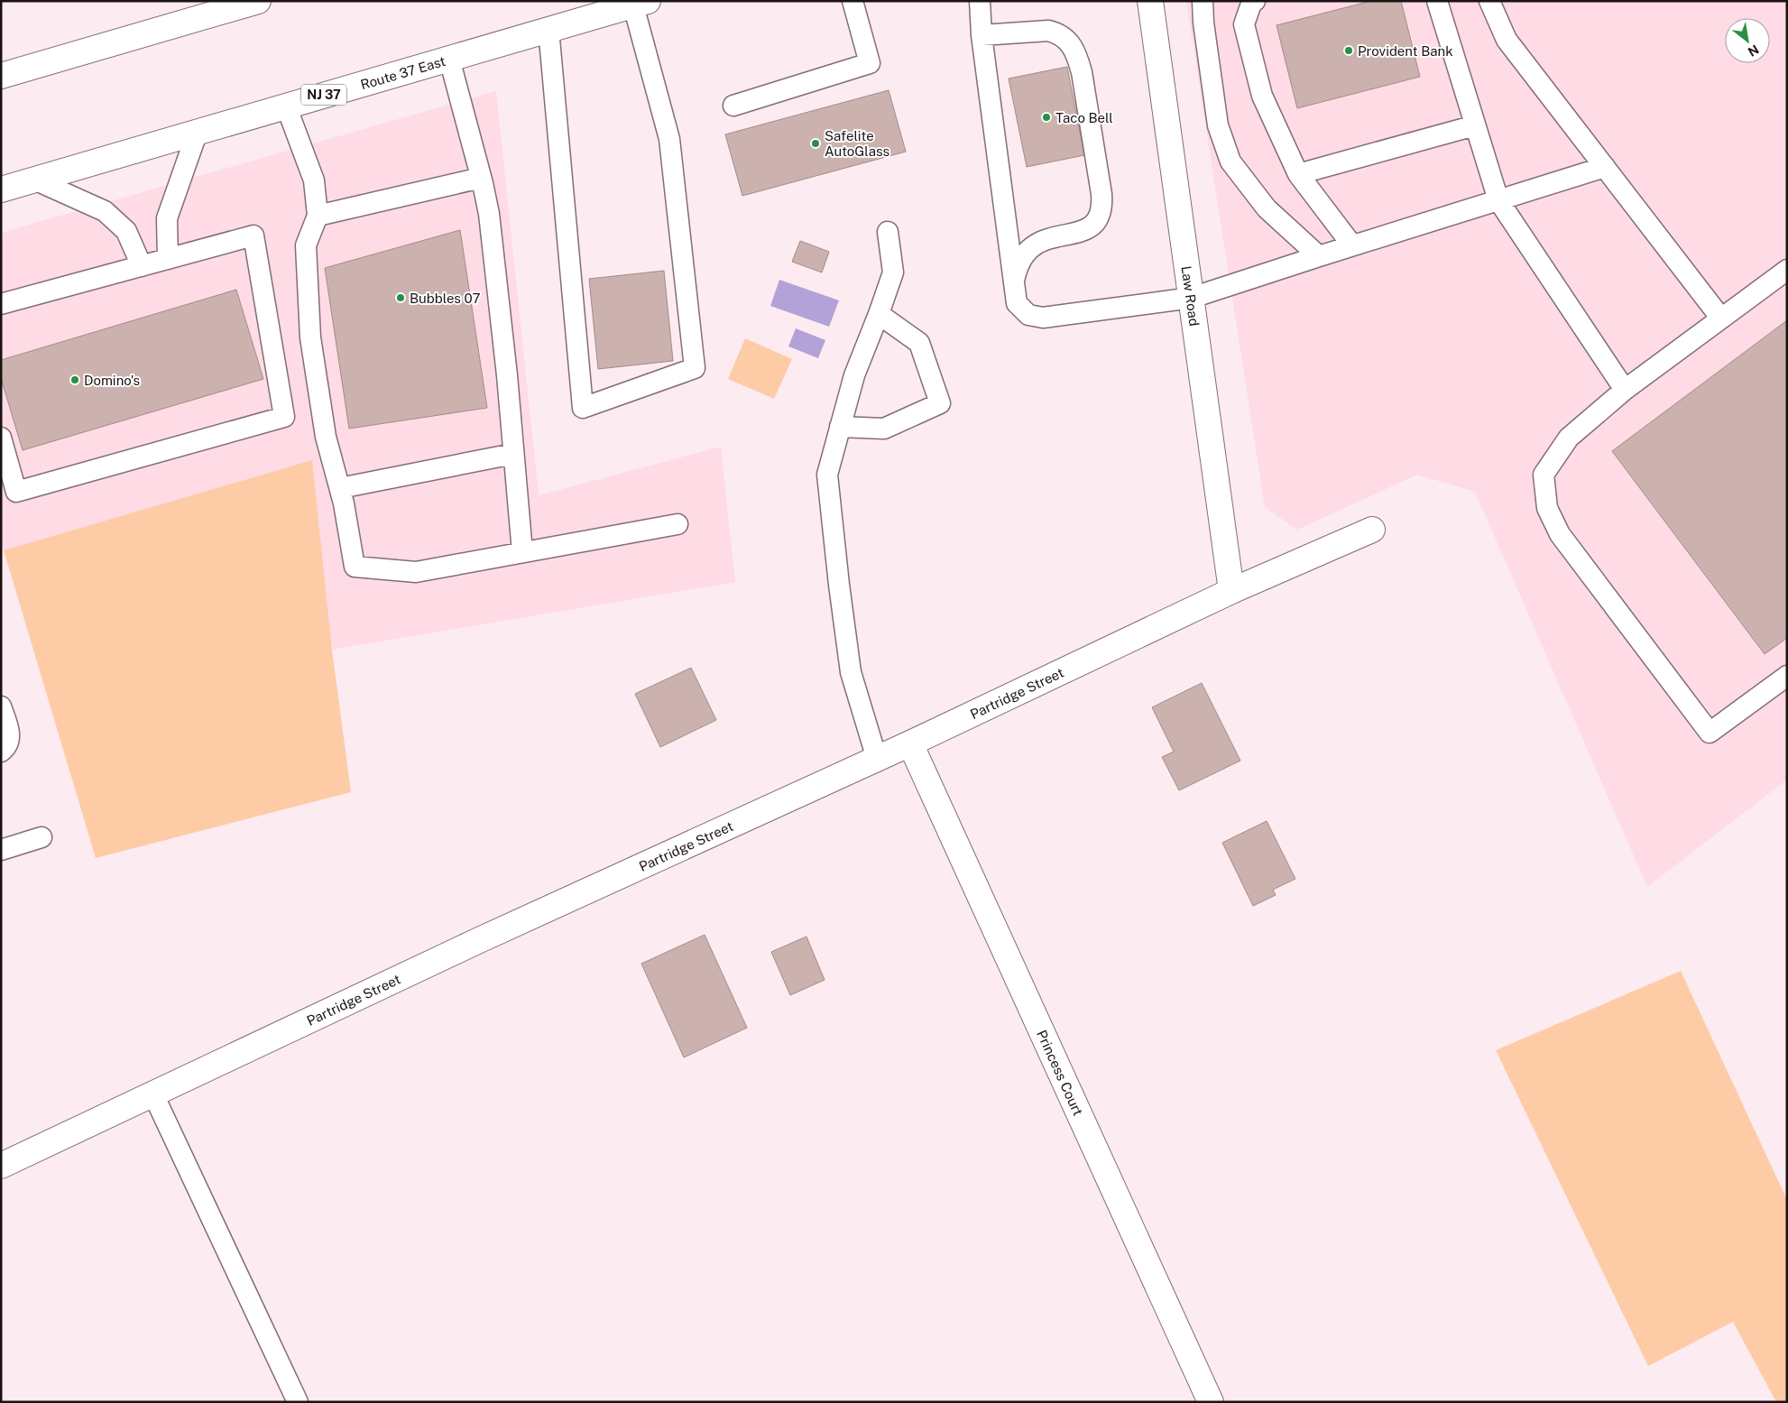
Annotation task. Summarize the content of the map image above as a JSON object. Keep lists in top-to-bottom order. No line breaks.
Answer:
{"streets":{"main road":["Route 37 East","NJ 37","Law Road","Partridge Street","Princess Court"]},"crossings":[["Law Road","Partridge Street"],["Partridge Street","Princess Court"]],"places":["Provident Bank","Taco Bell","Safelite AutoGlass","Bubbles 07","Domino's"],"north":"bottom right"}
